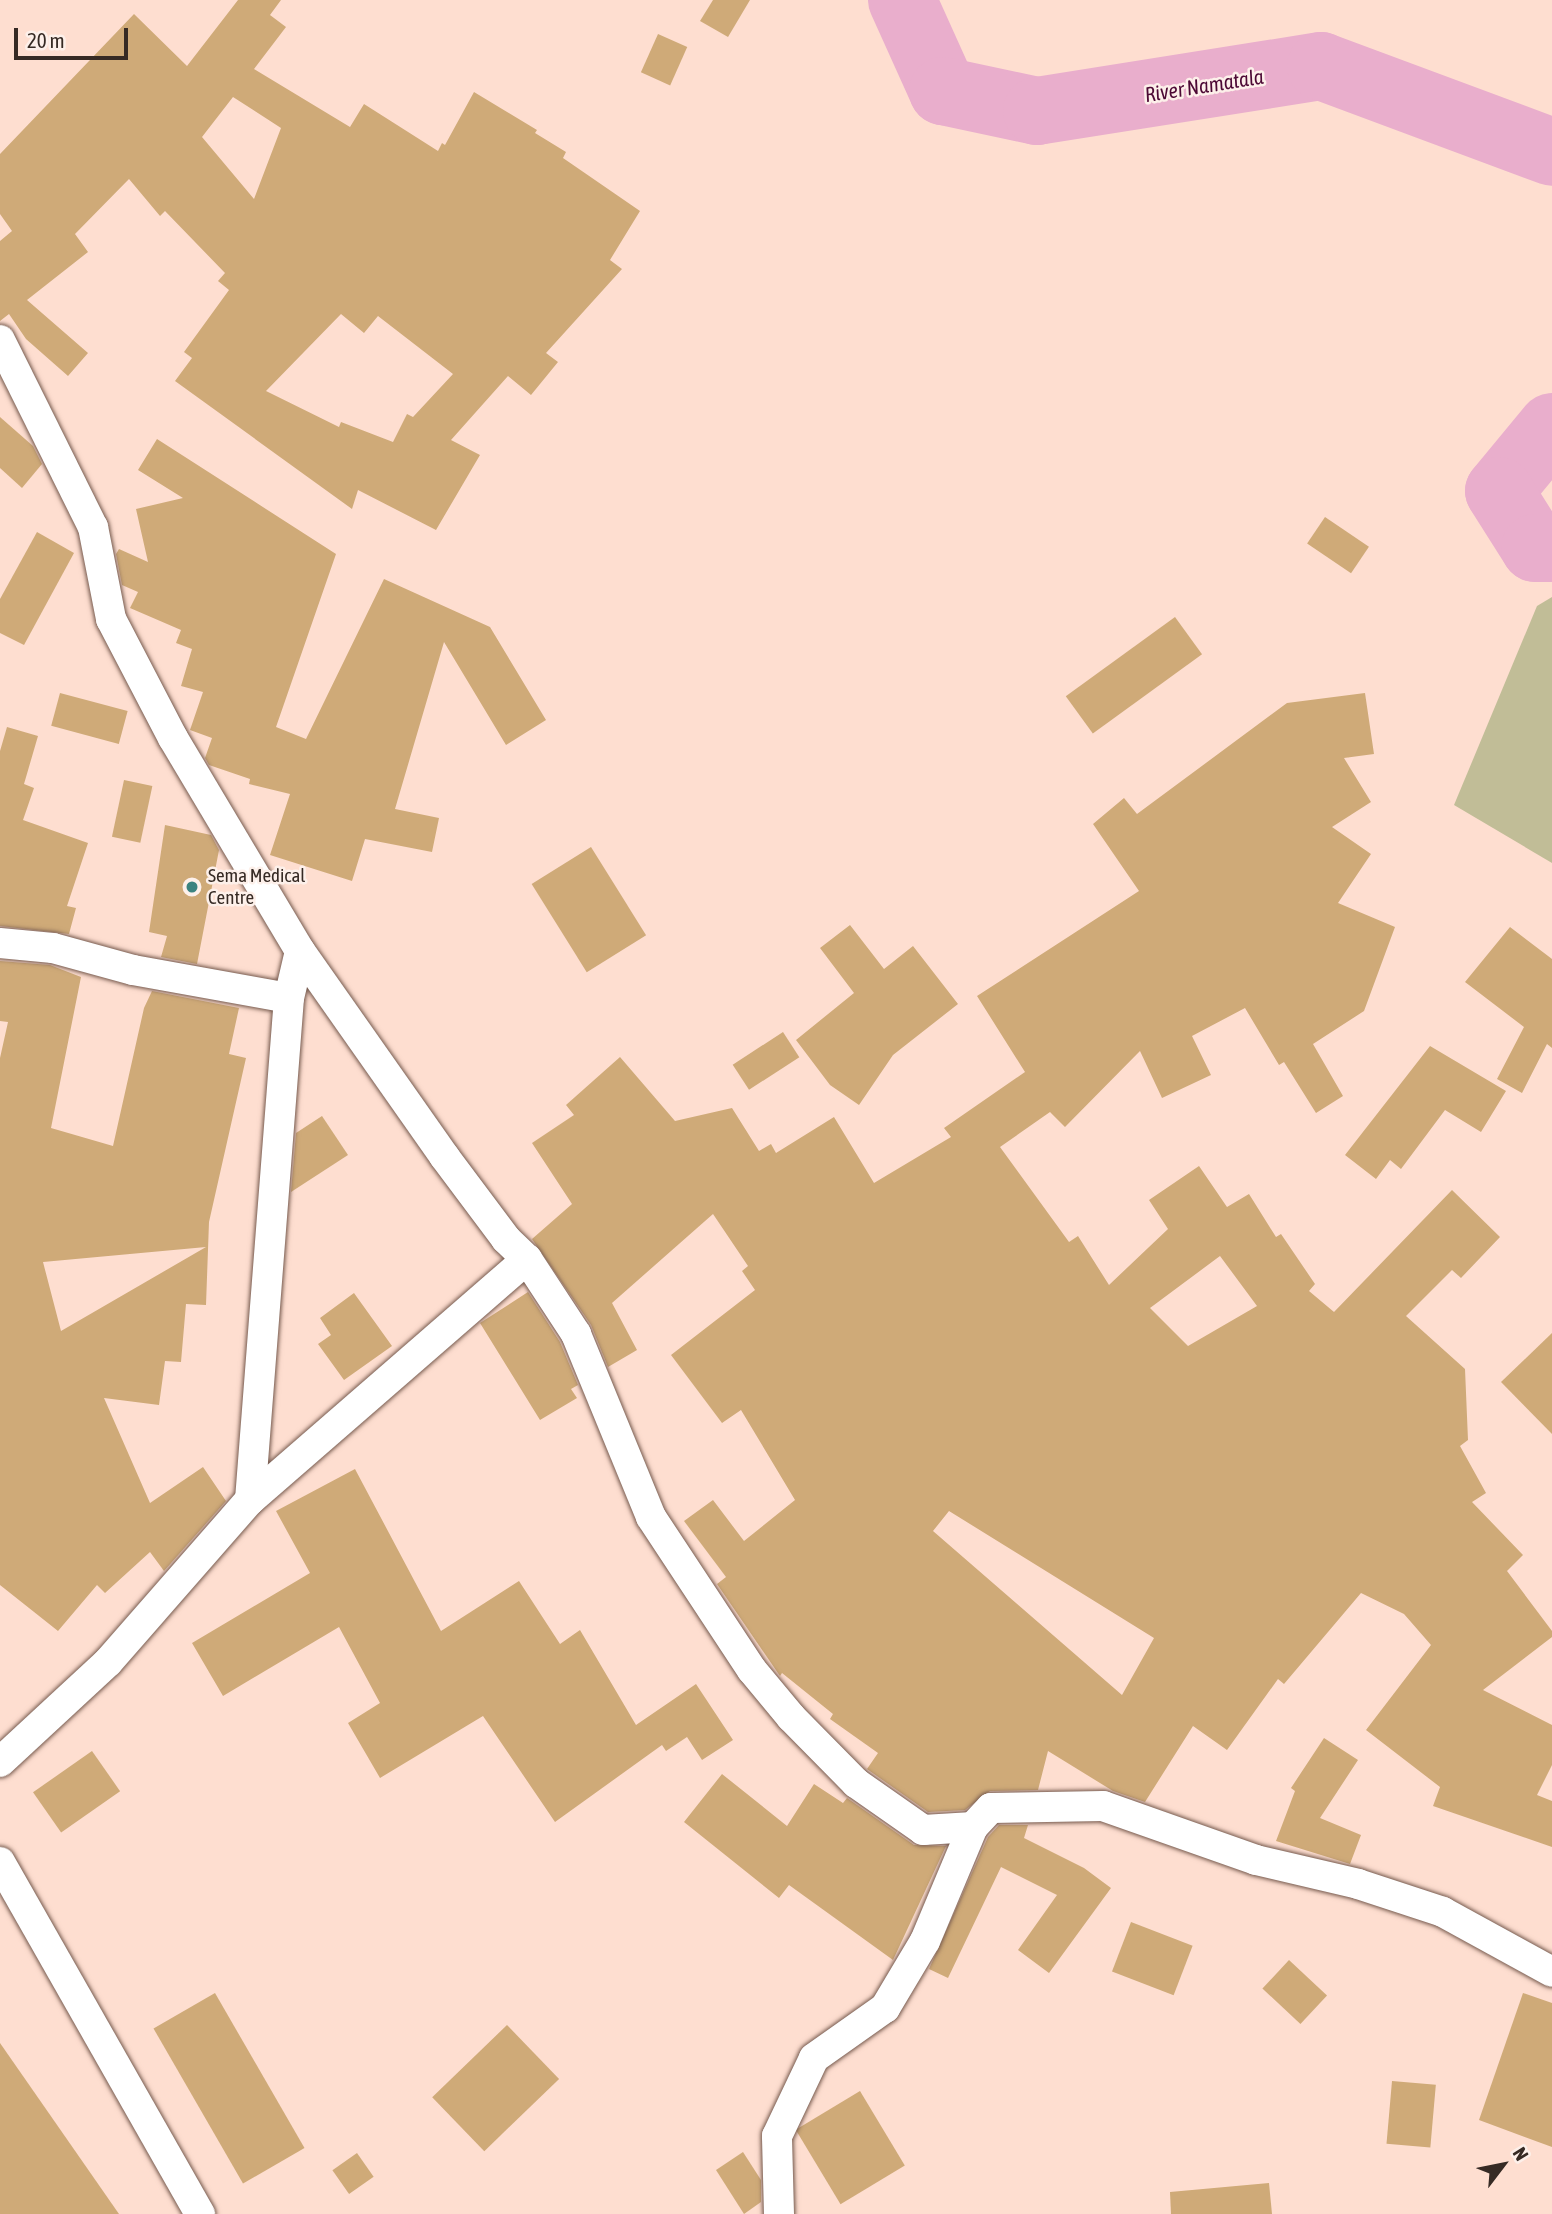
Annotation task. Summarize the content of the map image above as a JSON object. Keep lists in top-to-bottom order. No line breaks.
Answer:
{"water":["River Namatala"],"places":["Sema Medical Centre"],"scale_bar":"20 m","north":"top right"}
